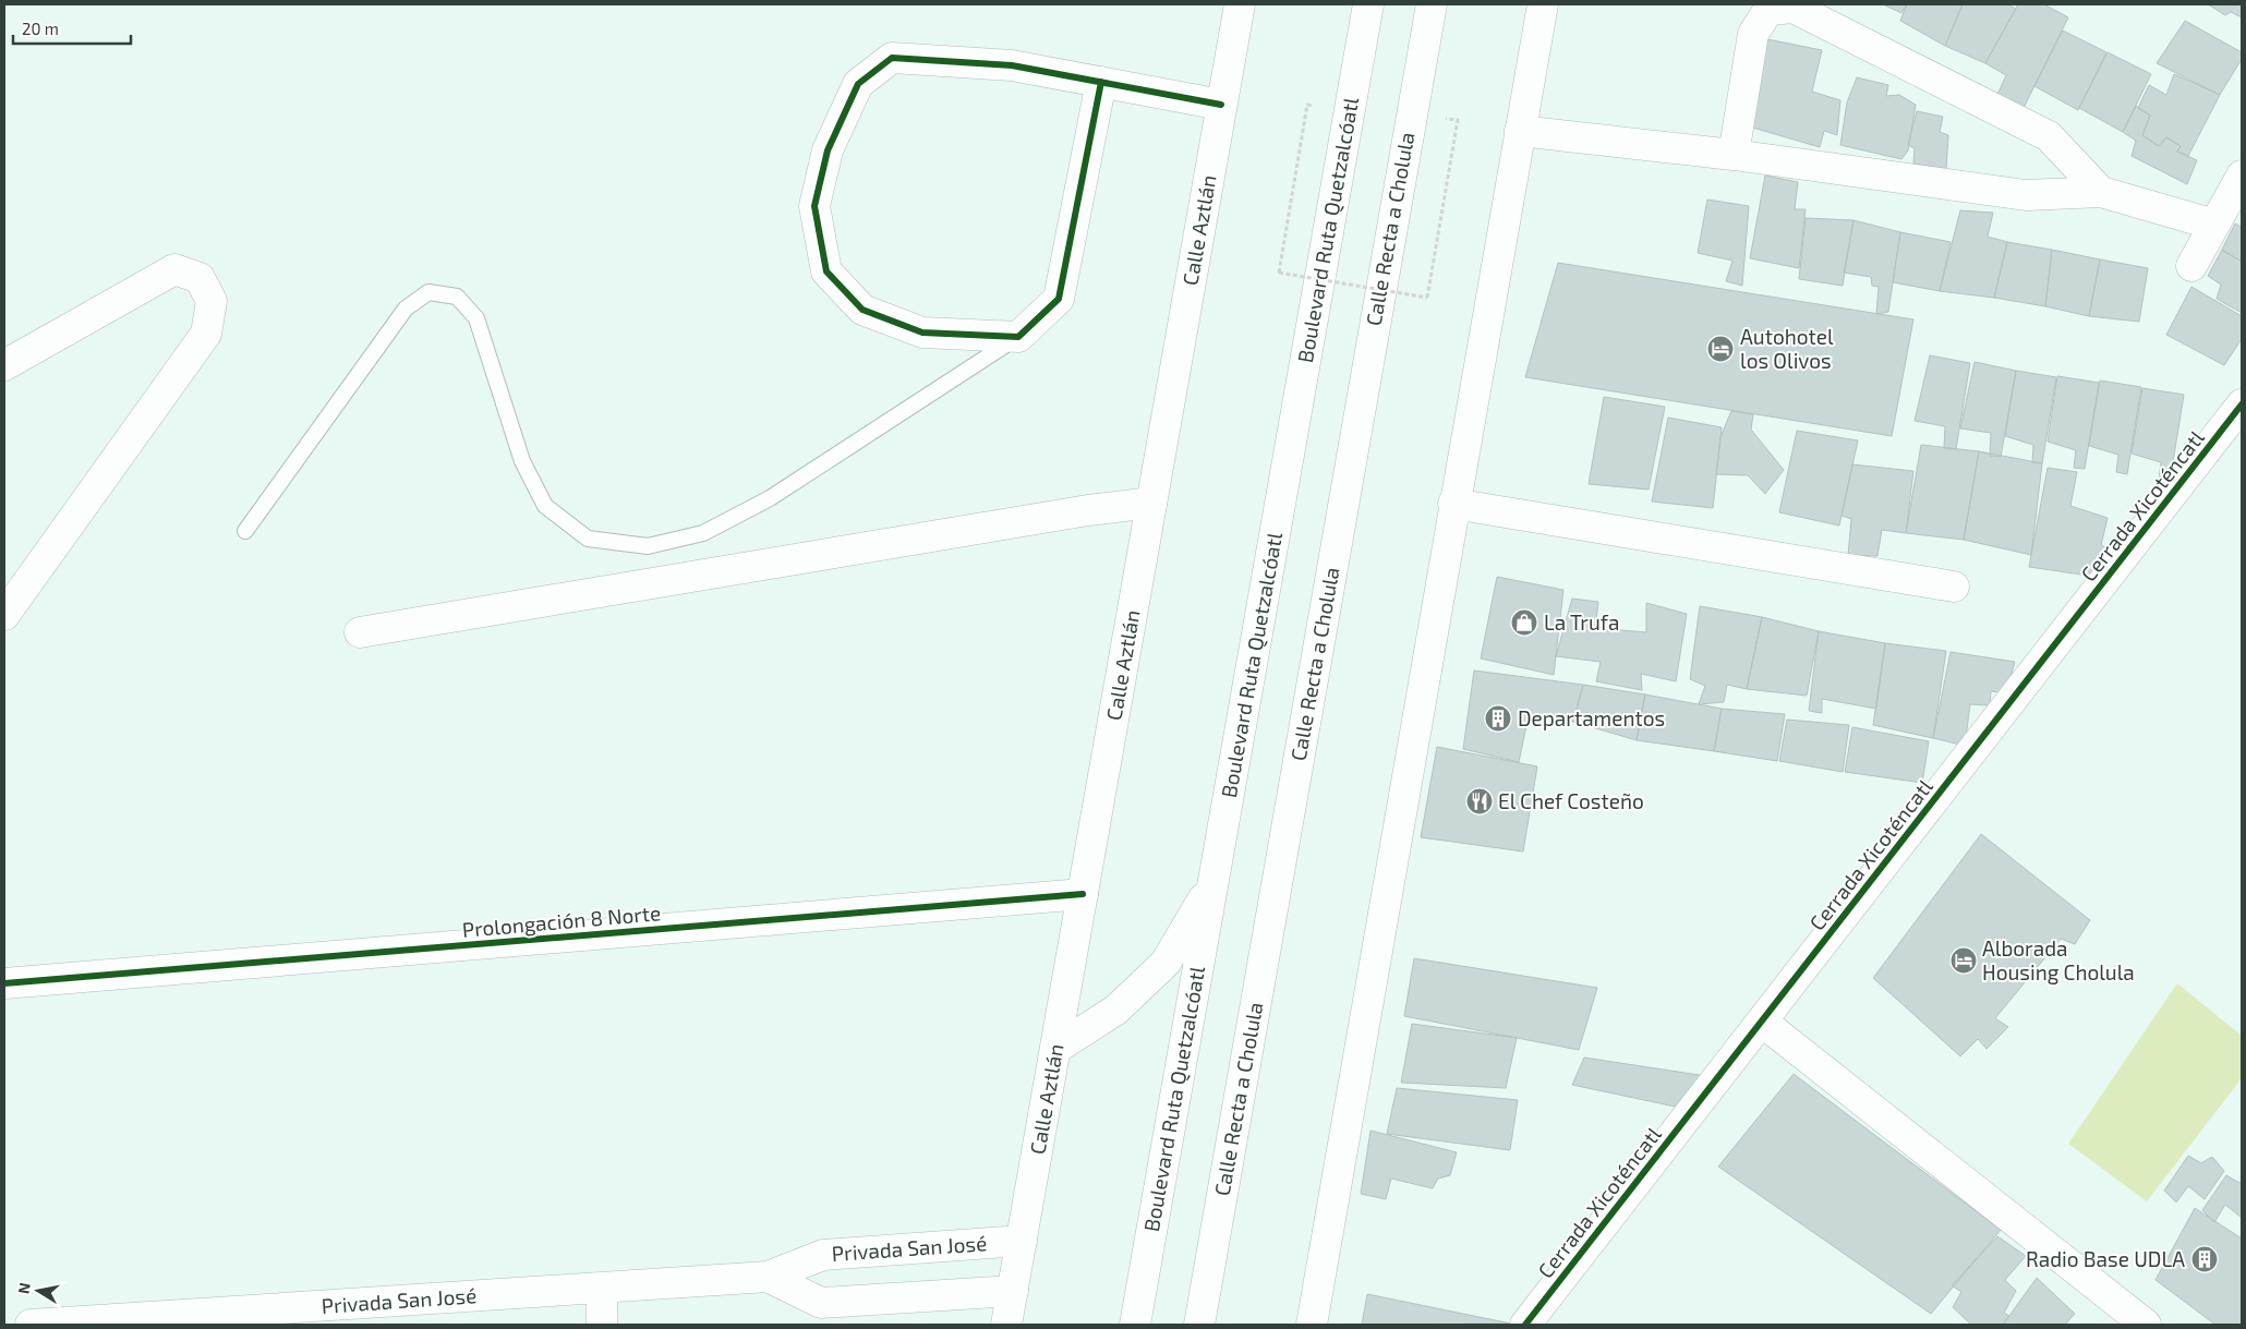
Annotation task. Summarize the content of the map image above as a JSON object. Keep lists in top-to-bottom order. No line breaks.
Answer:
{"streets":{"street":["Calle Recta a Cholula","Calle Aztlán","Boulevard Ruta Quetzalcóatl","Cerrada Xicoténcatl","Prolongación 8 Norte","Privada San José"]},"crossings":[["Calle Aztlán","Prolongación 8 Norte"],["Calle Aztlán","Privada San José"]],"places":{"hotel":["Autohotel los Olivos","Alborada Housing Cholula"],"shop":["La Trufa"],"building":["Departamentos","Radio Base UDLA"],"restaurant":["El Chef Costeño"]},"scale_bar":"20 m","north":"left"}
